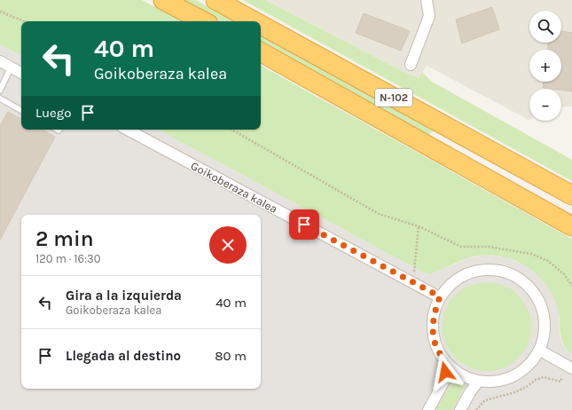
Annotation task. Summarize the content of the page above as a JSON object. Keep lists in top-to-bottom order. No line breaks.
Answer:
{"streets":{"highway":["N-102"],"street":["Goikoberaza kalea"]},"page":{"map_buttons":["+","−"],"turn":["40 m","Goikoberaza kalea"],"then":"Luego","heading":["2 min","120 m · 16:30"],"list":[{"name":"Gira a la izquierda","note":"Goikoberaza kalea","value":"40 m"},{"name":"Llegada al destino","value":"80 m"}]}}
